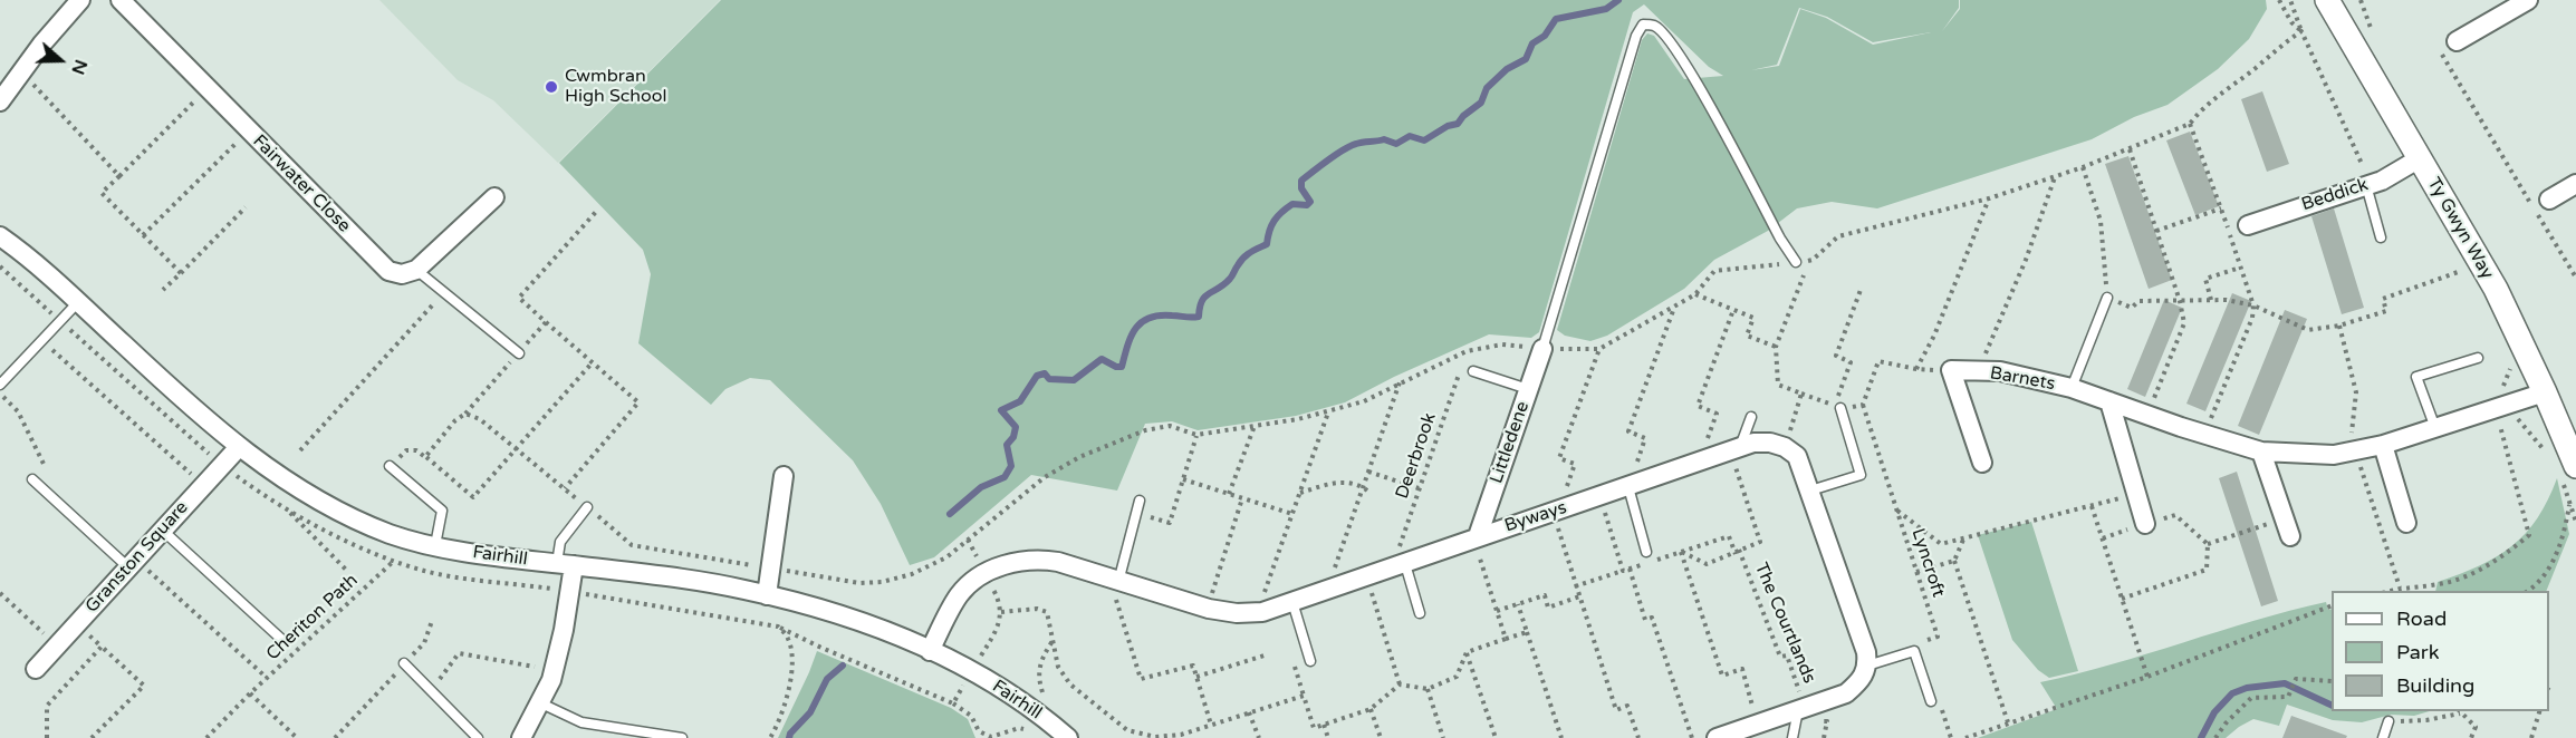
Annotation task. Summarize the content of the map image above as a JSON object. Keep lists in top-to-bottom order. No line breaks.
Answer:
{"streets":{"street":["Fairwater Close","Beddick","Ty Gwyn Way","Barnets","Littledene","Byways","Fairhill","Granston Square"],"path":["Deerbrook","Lyncroft","Cheriton Path","The Courtlands"]},"crossings":[["Beddick","Ty Gwyn Way"],["Ty Gwyn Way","Barnets"],["Littledene","Byways"],["Deerbrook","Byways"],["Byways","Fairhill"],["Fairhill","Granston Square"]],"places":["Cwmbran High School"],"legend":["Road","Park","Building"],"north":"right"}
